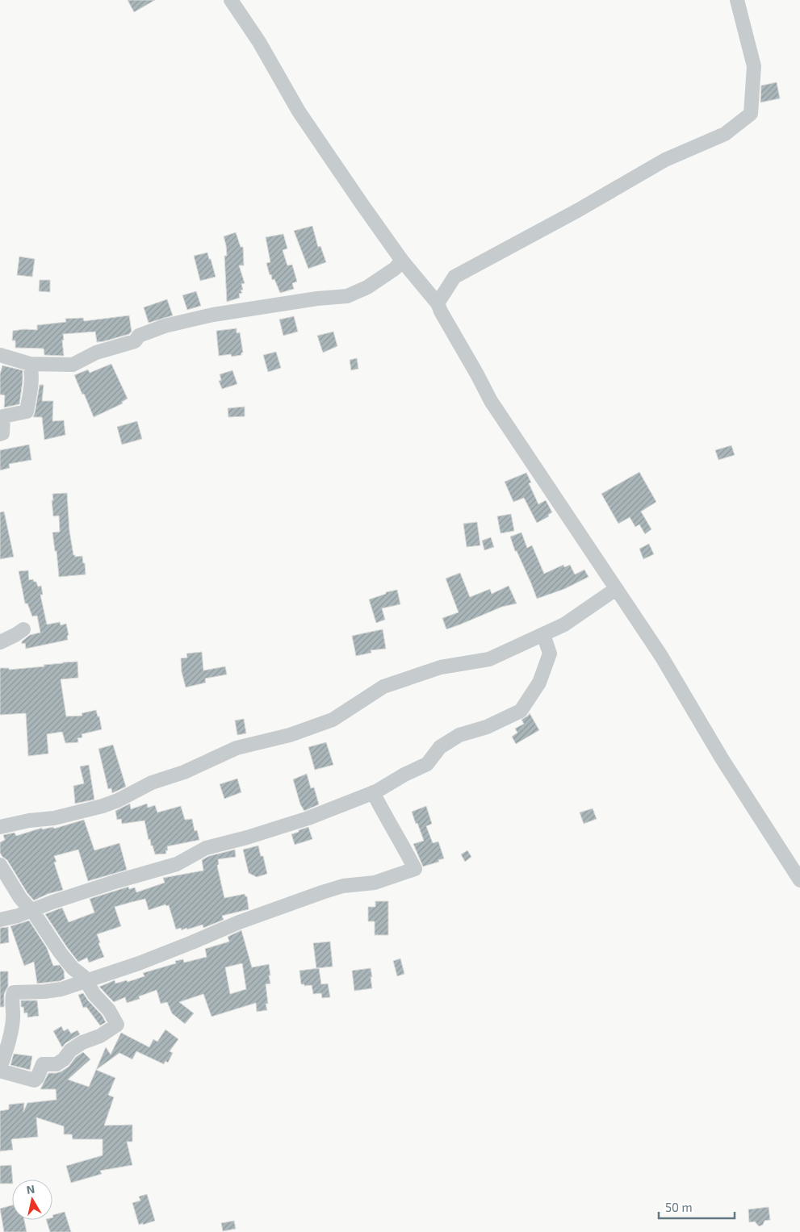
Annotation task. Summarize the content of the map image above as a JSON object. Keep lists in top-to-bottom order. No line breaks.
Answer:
{"scale_bar":"50 m","north":"top"}
